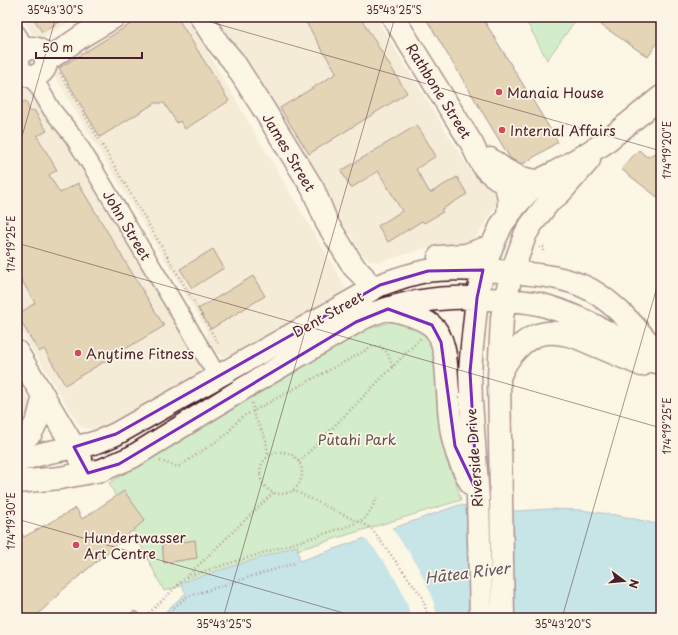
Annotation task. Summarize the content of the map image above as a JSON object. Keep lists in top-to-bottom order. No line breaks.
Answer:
{"streets":{"main road":["Rathbone Street","James Street","Dent Street","Riverside Drive"],"street":["John Street"]},"crossings":[["James Street","Dent Street"],["John Street","Dent Street"],["Dent Street","Riverside Drive"]],"water":["Hātea River"],"parks":["Pūtahi Park"],"places":["Manaia House","Internal Affairs","Anytime Fitness","Hundertwasser Art Centre"],"scale_bar":"50 m","north":"right","coordinates":["35°43'30\"S","35°43'25\"S","174°19'20\"E","174°19'25\"E","174°19'30\"E","35°43'20\"S"]}
